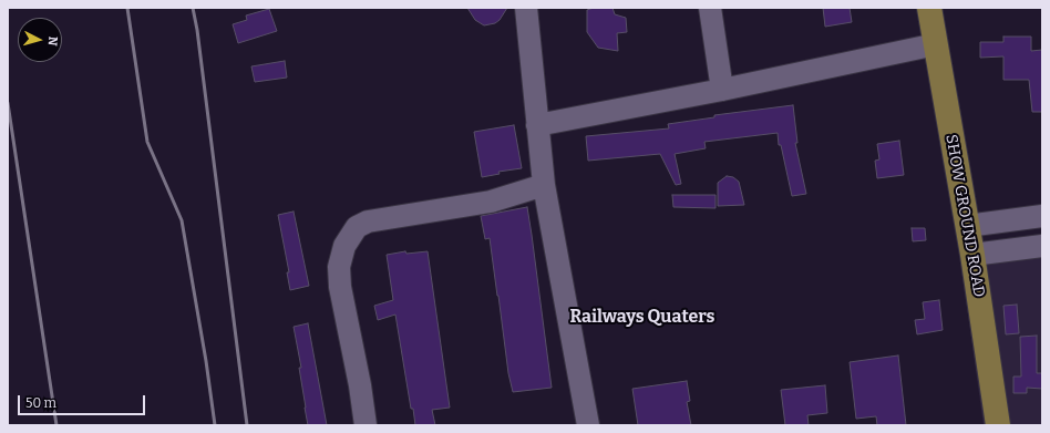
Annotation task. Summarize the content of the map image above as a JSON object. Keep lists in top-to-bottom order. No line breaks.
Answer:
{"streets":{"main road":["SHOW GROUND ROAD"]},"districts":["Railways Quaters"],"scale_bar":"50 m","north":"right"}
